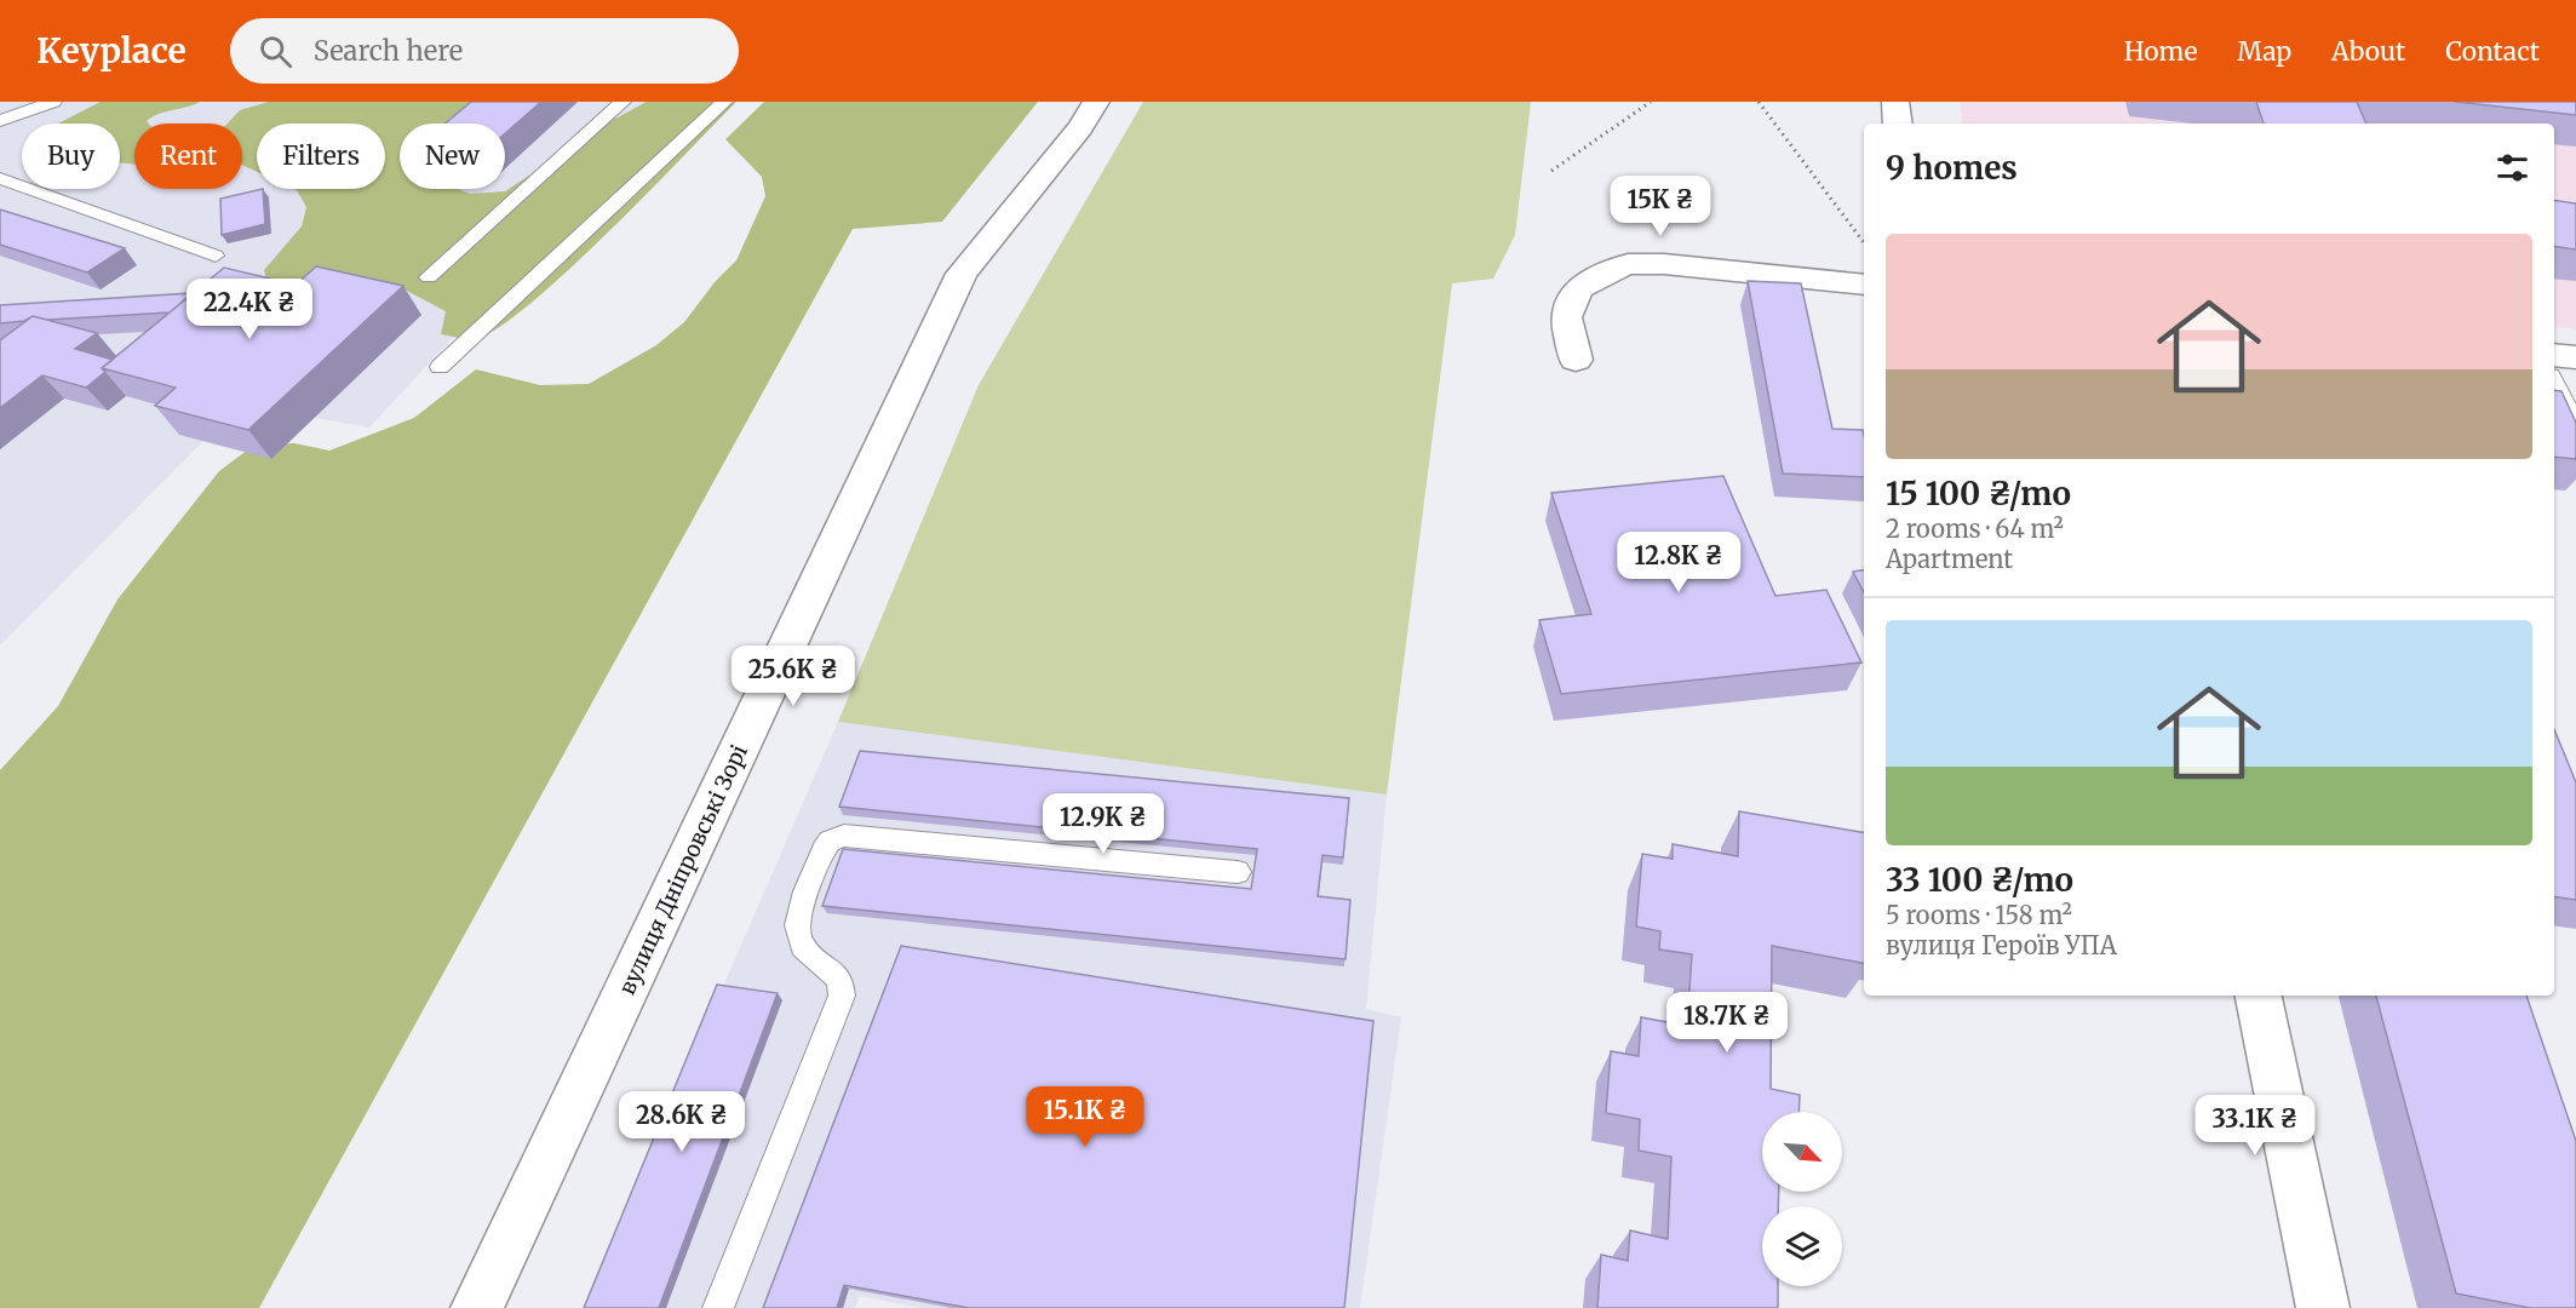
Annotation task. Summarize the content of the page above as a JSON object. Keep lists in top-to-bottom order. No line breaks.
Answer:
{"streets":{"street":["вулиця Дніпровські Зорі"]},"north":"bottom right","page":{"header":"Keyplace","search":"Search here","nav":["Home","Map","About","Contact"],"chip":["Buy","Rent","Filters","New"],"heading":"9 homes","price":["15K ₴","22.4K ₴","12.8K ₴","25.6K ₴","12.9K ₴","18.7K ₴","15.1K ₴","28.6K ₴","33.1K ₴"],"list":[{"name":"15 100 ₴/mo","note":"2 rooms · 64 m² · Apartment"},{"name":"33 100 ₴/mo","note":"5 rooms · 158 m² · вулиця Героїв УПА"}]}}
